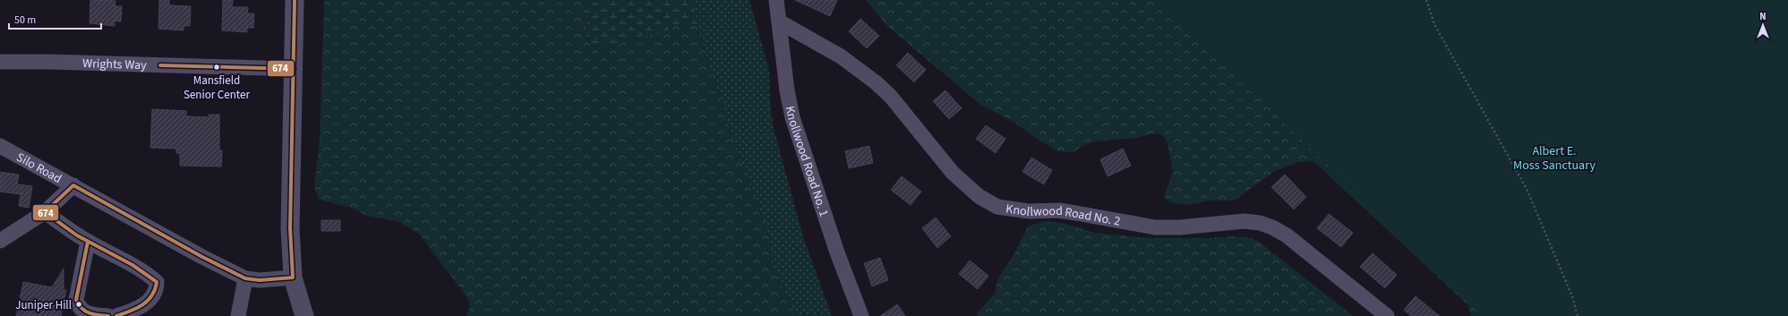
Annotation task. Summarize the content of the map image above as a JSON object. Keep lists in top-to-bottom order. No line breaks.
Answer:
{"streets":{"street":["Wrights Way","Knollwood Road No. 1","Silo Road","Knollwood Road No. 2"]},"crossings":[["Knollwood Road No. 1","Knollwood Road No. 2"]],"parks":["Albert E. Moss Sanctuary"],"places":["Mansfield Senior Center","Juniper Hill"],"lines":["transit line 674"],"scale_bar":"50 m","north":"top"}
